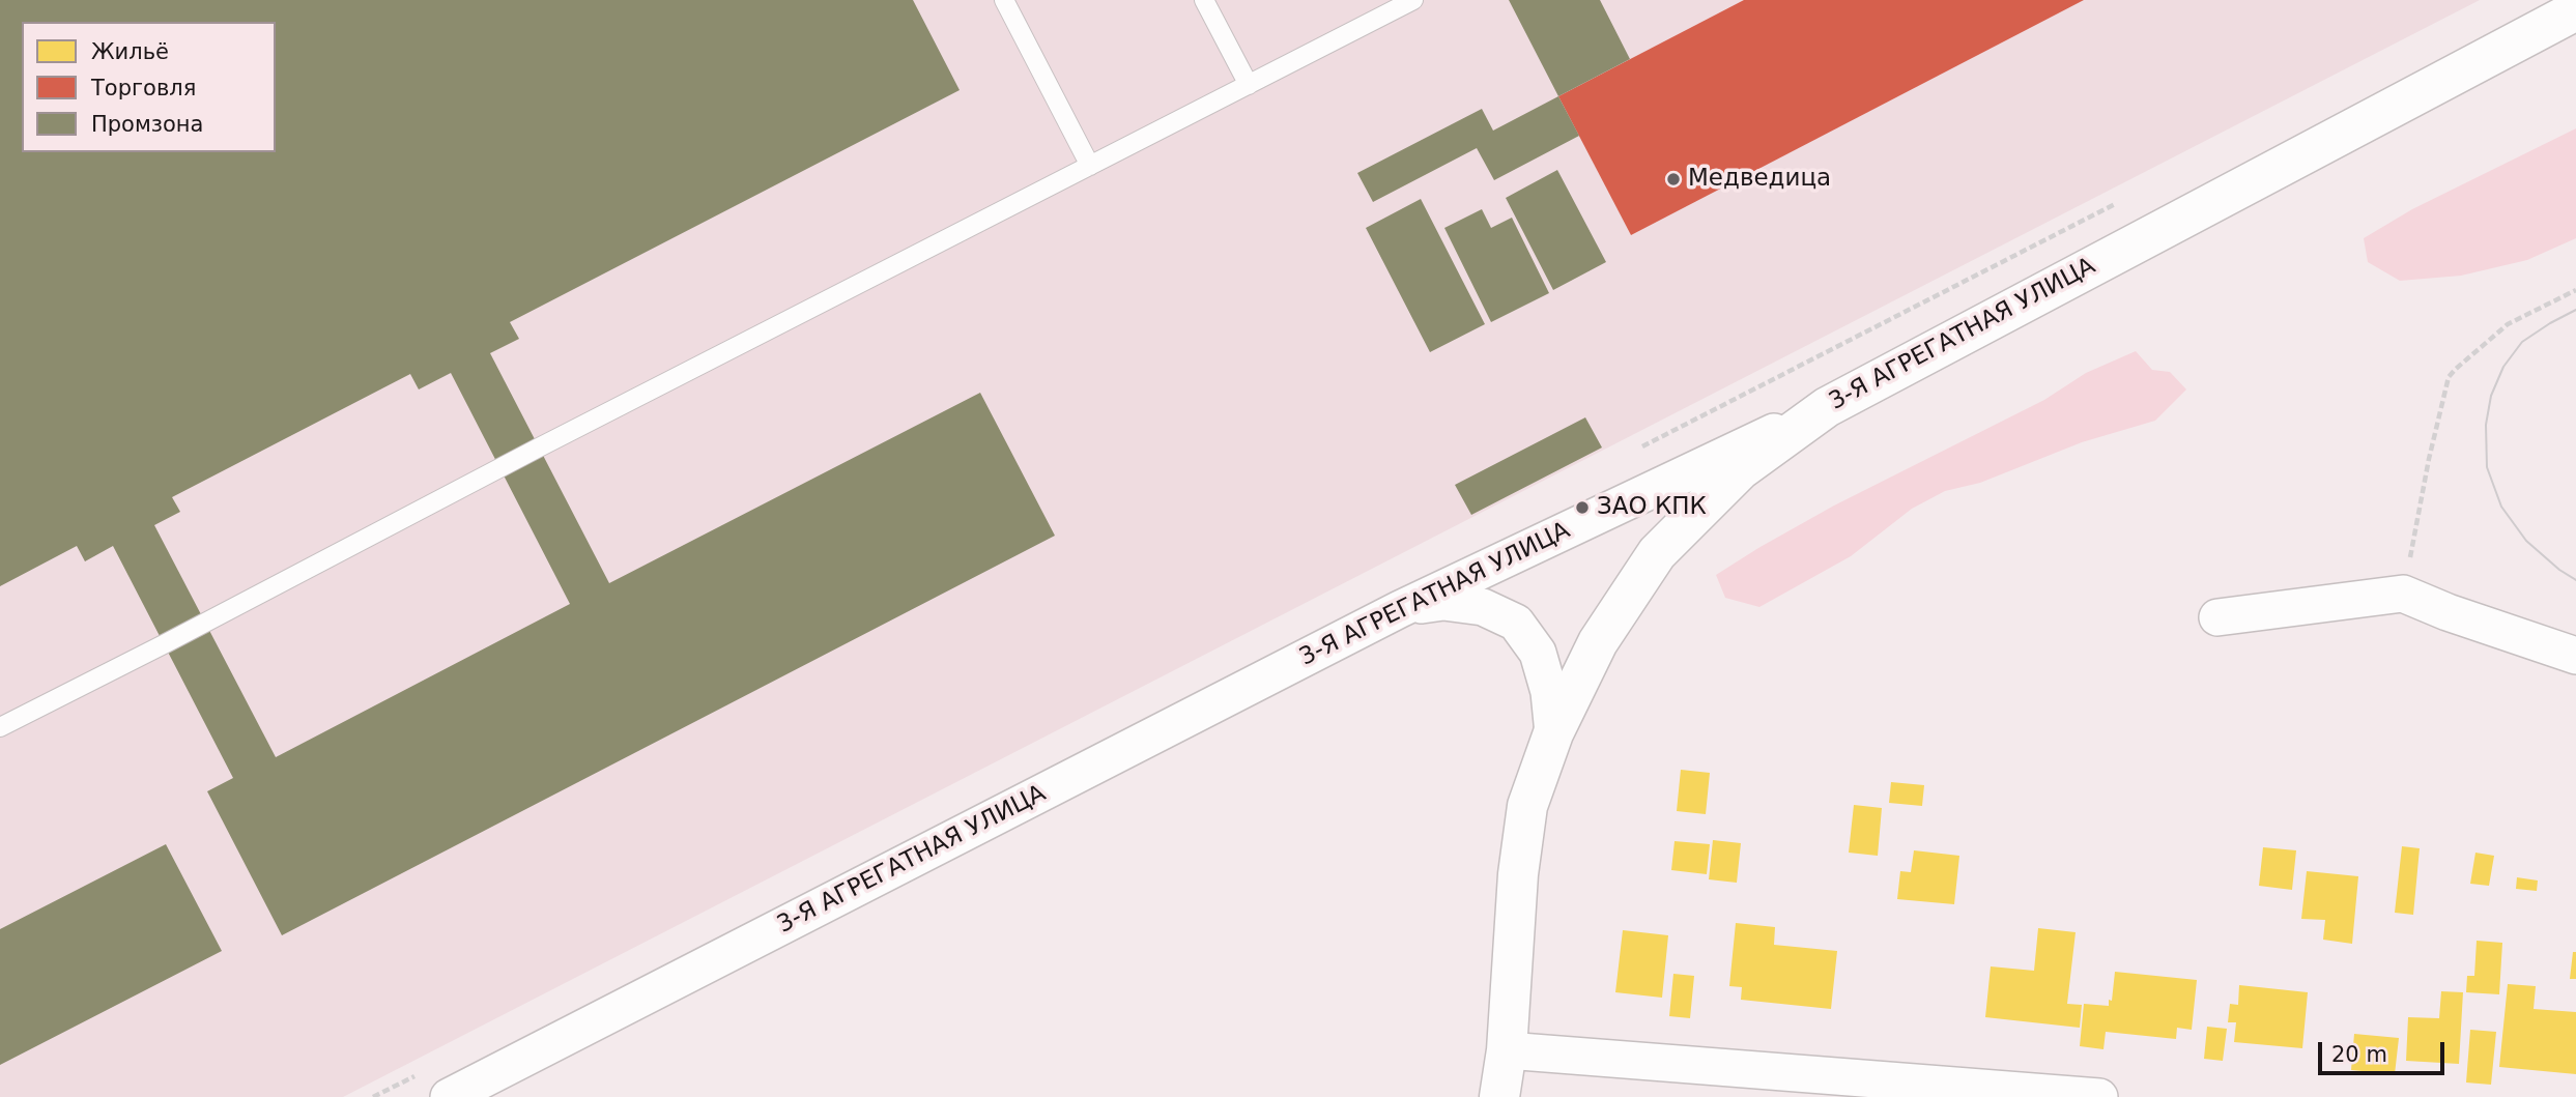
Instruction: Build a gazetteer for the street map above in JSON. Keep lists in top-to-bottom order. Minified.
{"streets":{"street":["3-Я АГРЕГАТНАЯ УЛИЦА"]},"places":["Медведица","ЗАО КПК"],"legend":["Жильё","Торговля","Промзона"],"scale_bar":"20 m"}
